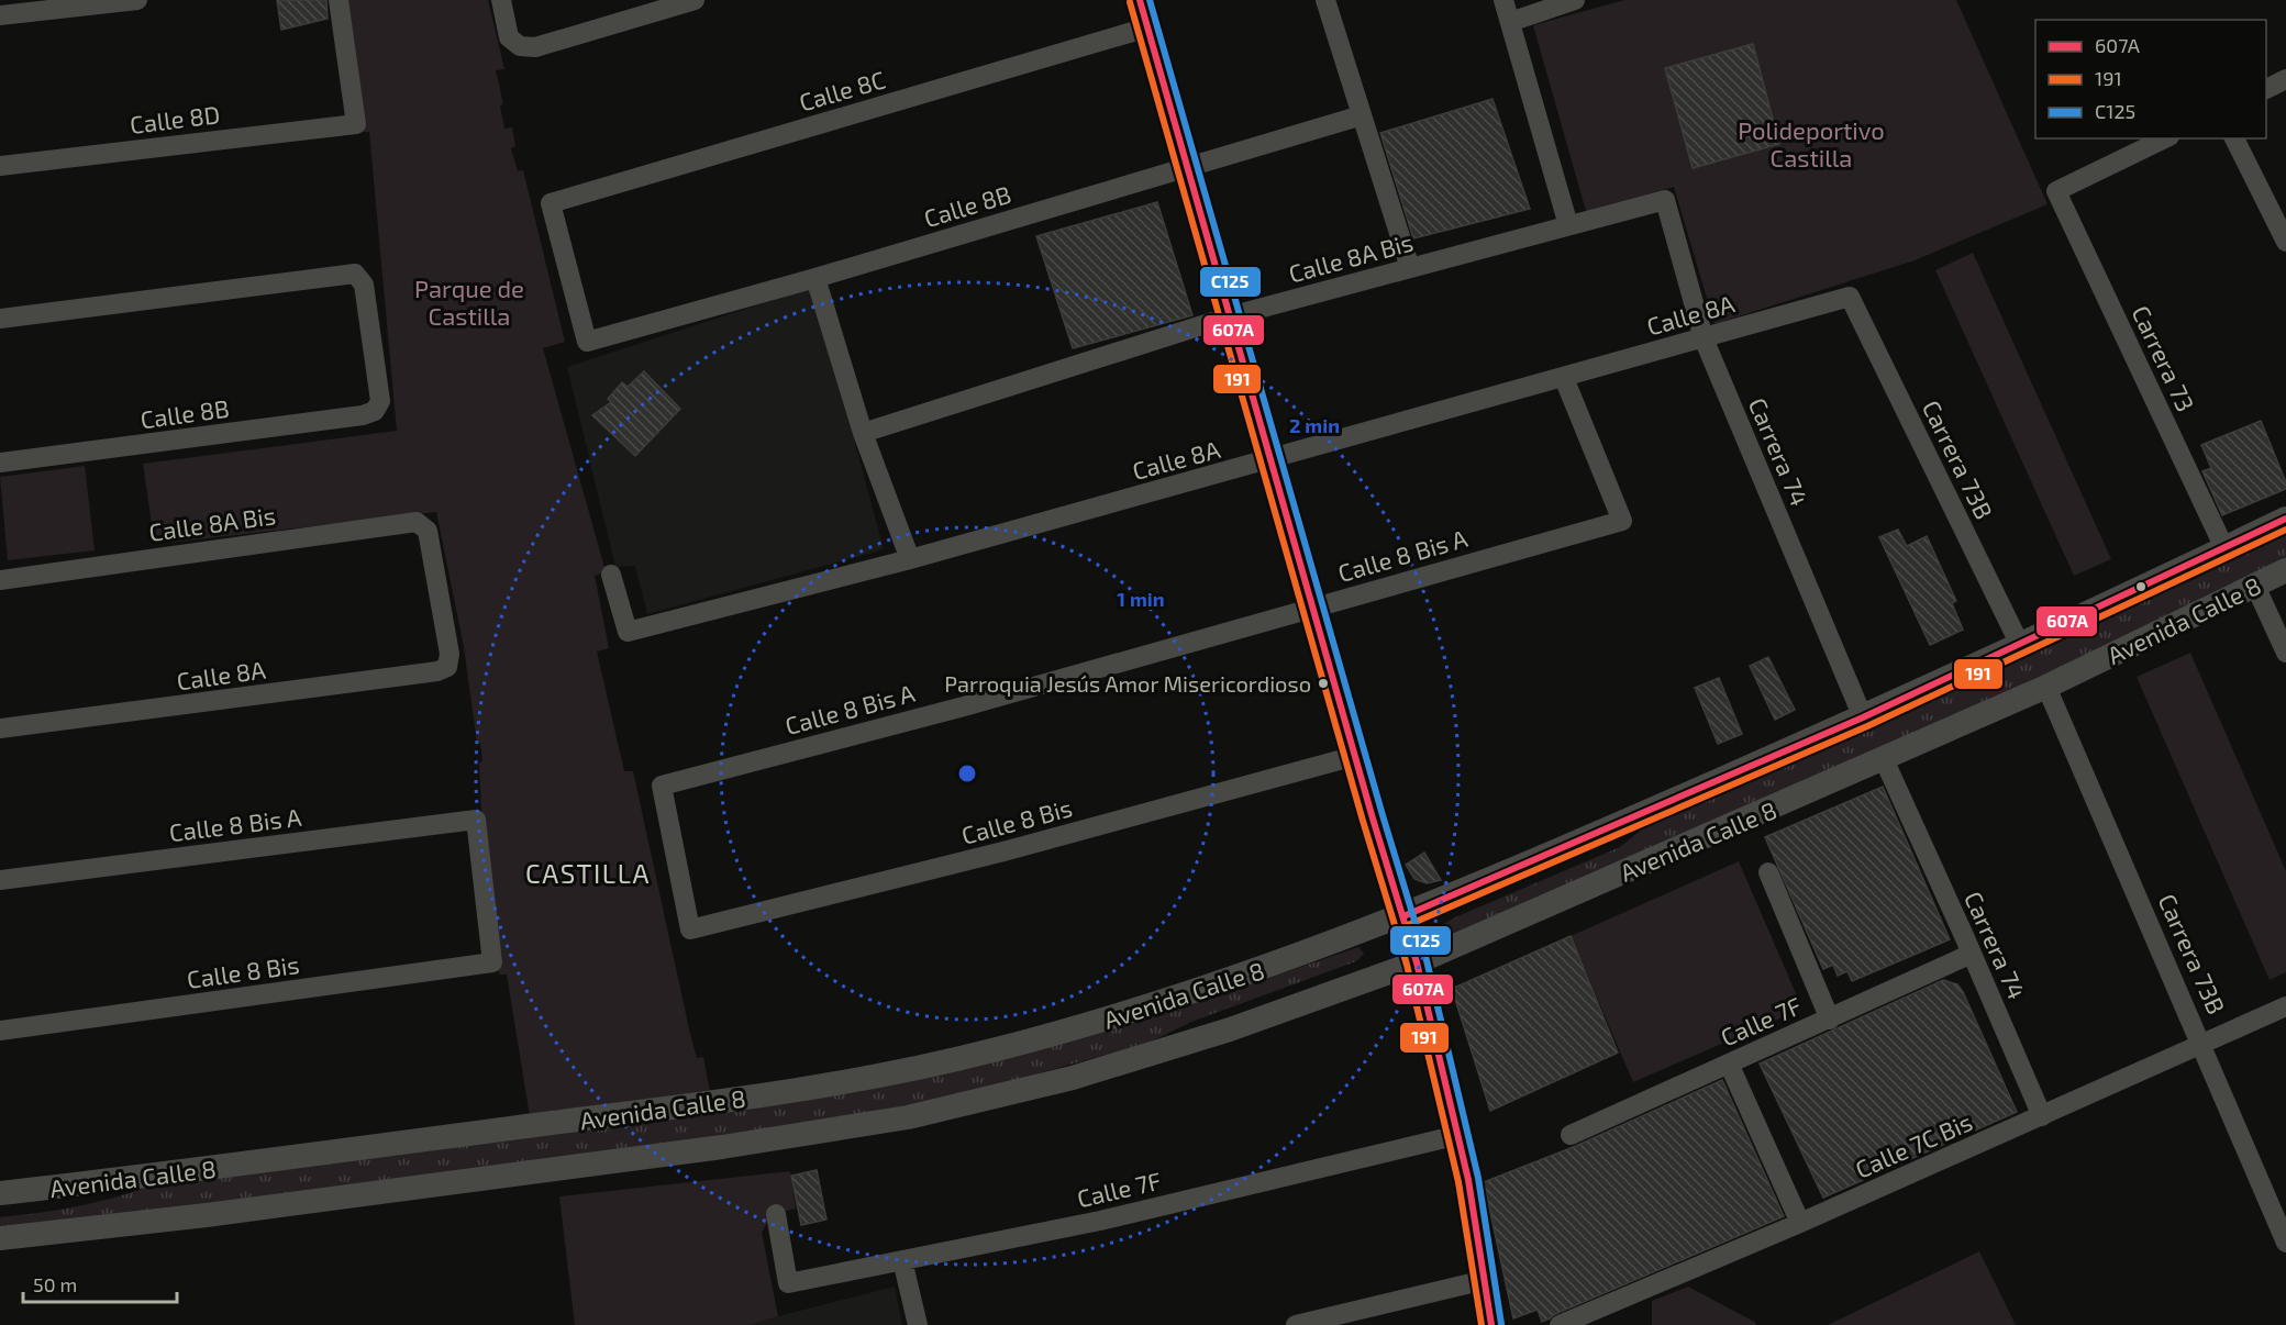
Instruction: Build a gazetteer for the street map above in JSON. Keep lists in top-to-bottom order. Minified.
{"streets":{"street":["Calle 8C","Calle 8D","Calle 8B","Calle 8A Bis","Calle 8A","Carrera 73","Carrera 74","Carrera 73B","Calle 8 Bis A","Avenida Calle 8","Calle 8 Bis","Calle 7F","Calle 7C Bis"]},"crossings":[["Calle 8C","Calle 8B"],["Calle 8A Bis","Calle 8A"],["Calle 8A Bis","Carrera 74"],["Calle 8A","Carrera 74"],["Calle 8A","Carrera 73B"],["Calle 8A","Calle 8 Bis A"],["Carrera 73","Avenida Calle 8"],["Carrera 74","Avenida Calle 8"],["Carrera 74","Calle 7F"],["Carrera 74","Calle 7C Bis"],["Carrera 73B","Avenida Calle 8"],["Carrera 73B","Calle 7C Bis"],["Calle 8 Bis A","Calle 8 Bis"]],"districts":["CASTILLA"],"parks":["Polideportivo Castilla","Parque de Castilla"],"places":["Parroquia Jesús Amor Misericordioso"],"lines":["transit line 607A","transit line C125","transit line 191"],"legend":["607A","191","C125"],"scale_bar":"50 m","rings":["2 min","1 min"]}
